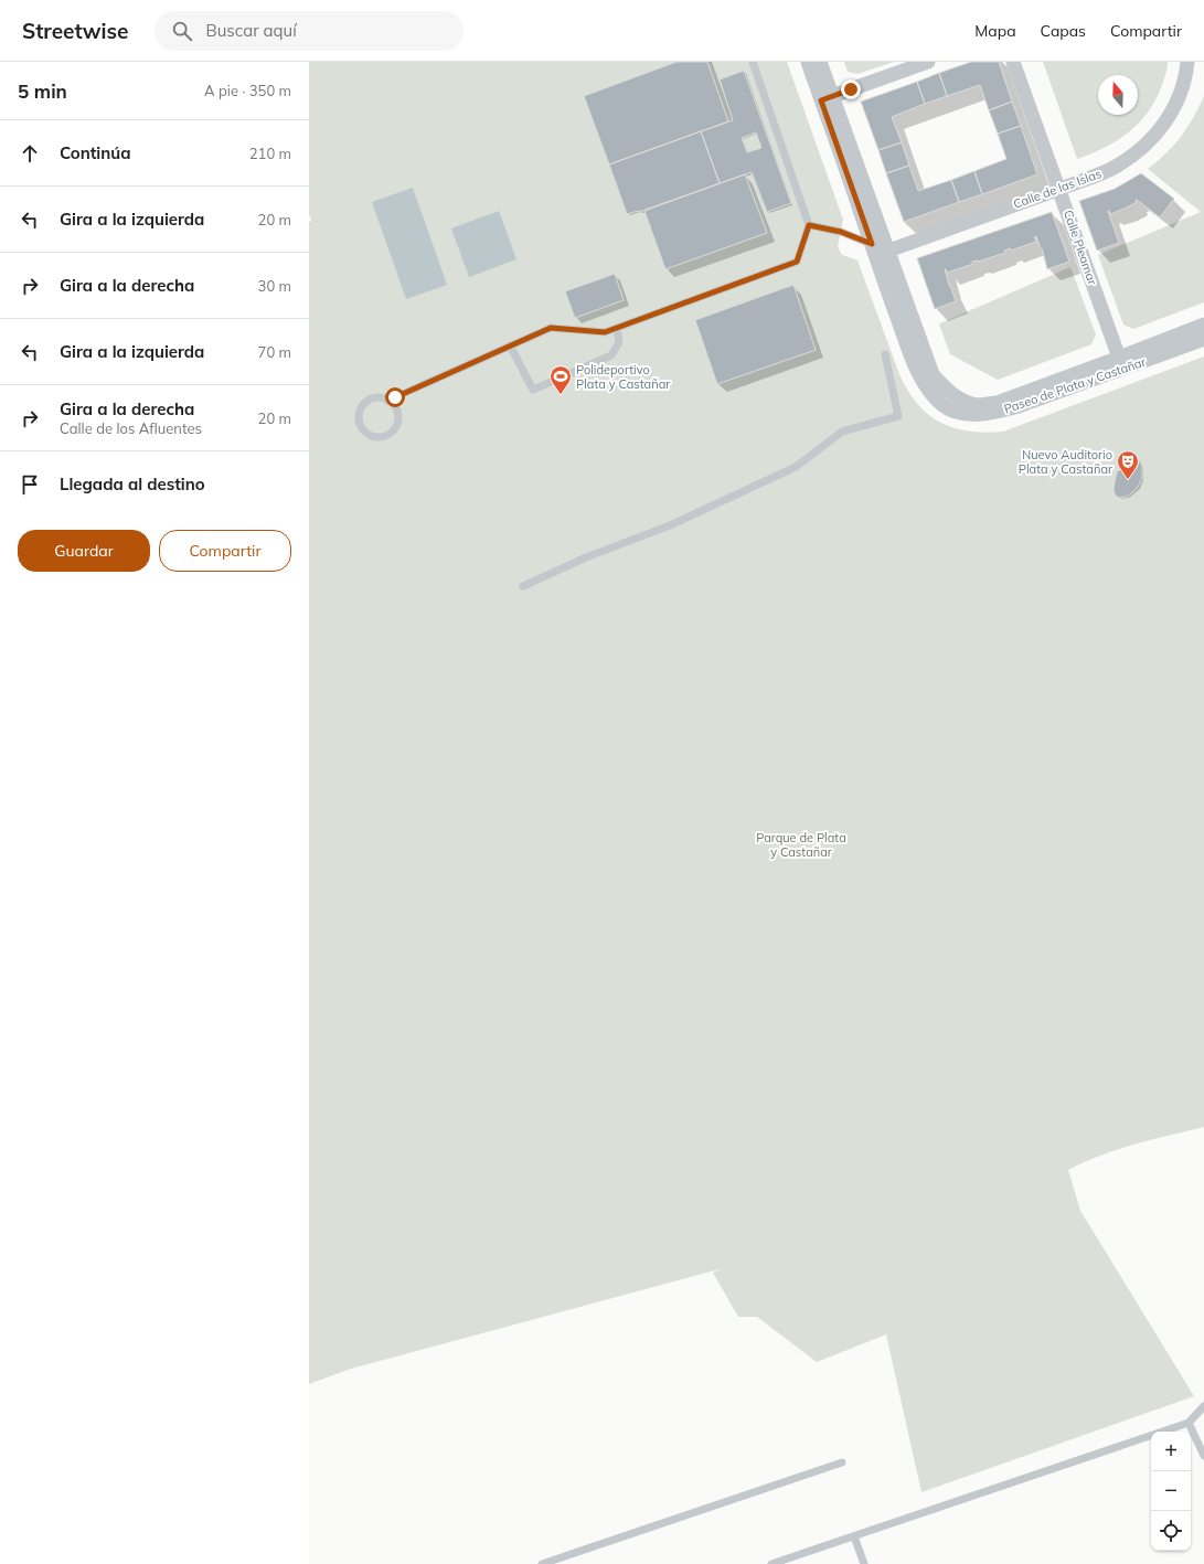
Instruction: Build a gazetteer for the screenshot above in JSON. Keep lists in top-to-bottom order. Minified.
{"streets":{"street":["Calle de las Islas","Calle Pleamar","Paseo de Plata y Castañar"]},"crossings":[["Calle de las Islas","Calle Pleamar"],["Calle de las Islas","Paseo de Plata y Castañar"],["Calle Pleamar","Paseo de Plata y Castañar"]],"parks":["Parque de Plata y Castañar"],"places":{"sports":["Polideportivo Plata y Castañar"],"theatre":["Nuevo Auditorio Plata y Castañar"]},"north":"top","page":{"header":"Streetwise","search":"Buscar aquí","nav":["Mapa","Capas","Compartir"],"heading":["5 min","A pie · 350 m"],"list":[["Continúa","210 m"],["Gira a la izquierda","20 m"],["Gira a la derecha","30 m"],["Gira a la izquierda","70 m"],["Gira a la derecha","Calle de los Afluentes","20 m"],"Llegada al destino"],"buttons":["Guardar","Compartir"],"map_buttons":["+","−"]}}
